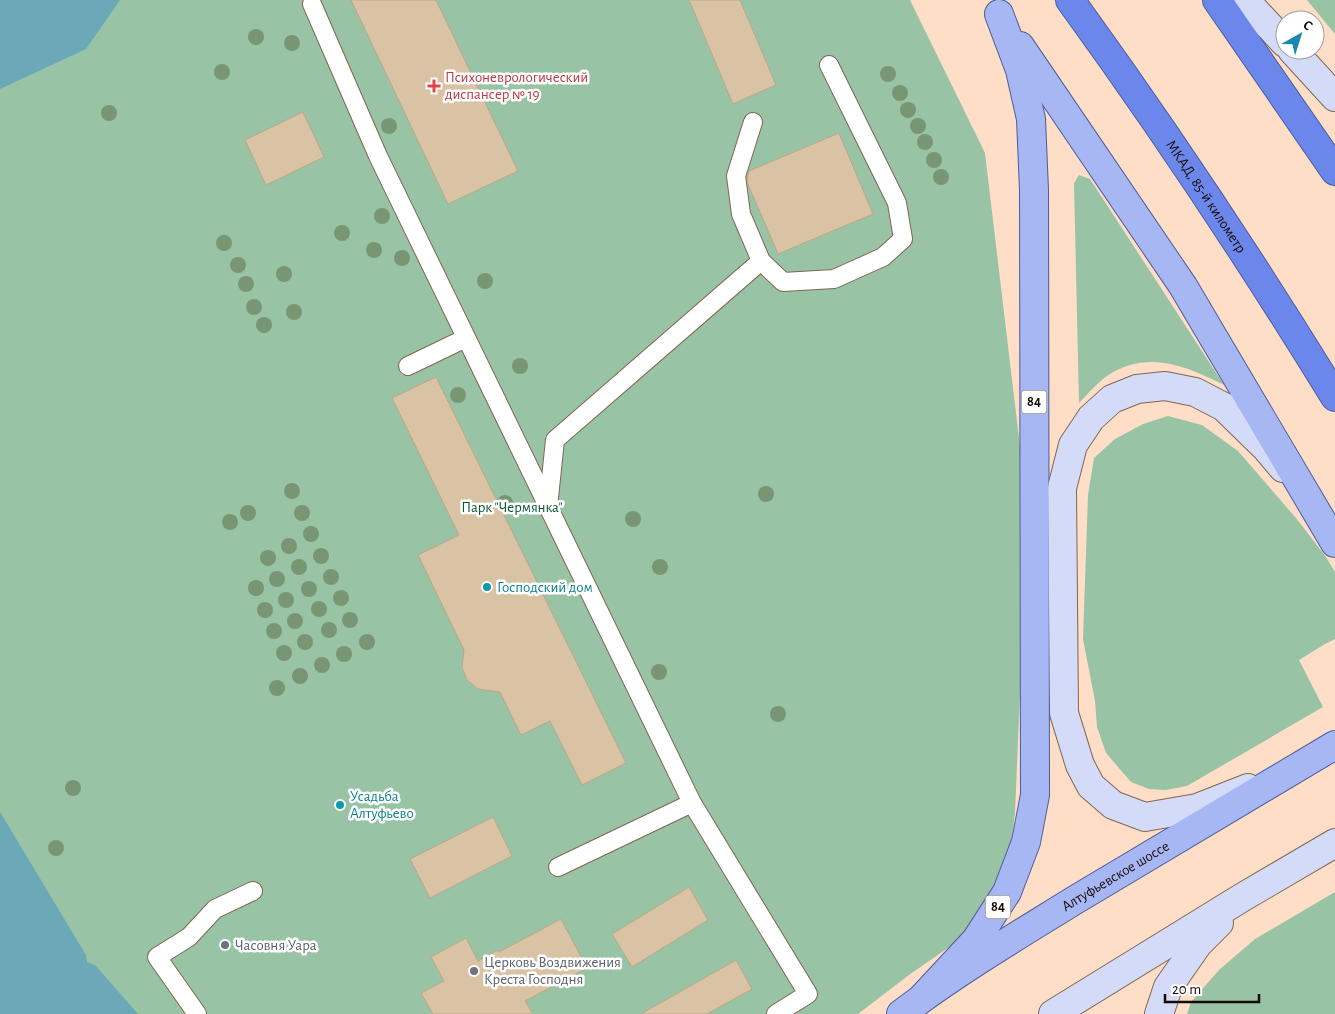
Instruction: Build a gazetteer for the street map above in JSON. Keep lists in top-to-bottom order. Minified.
{"streets":{"highway":["МКАД, 85-й километр"],"main road":["84","Алтуфьевское шоссе"]},"crossings":[["84","Алтуфьевское шоссе"]],"parks":["Парк \"Чермянка\""],"places":{"health":["Психоневрологический диспансер № 19"],"other":["Господский дом","Усадьба Алтуфьево","Часовня Уара","Церковь Воздвижения Креста Господня"]},"scale_bar":"20 m","north":"top right"}
